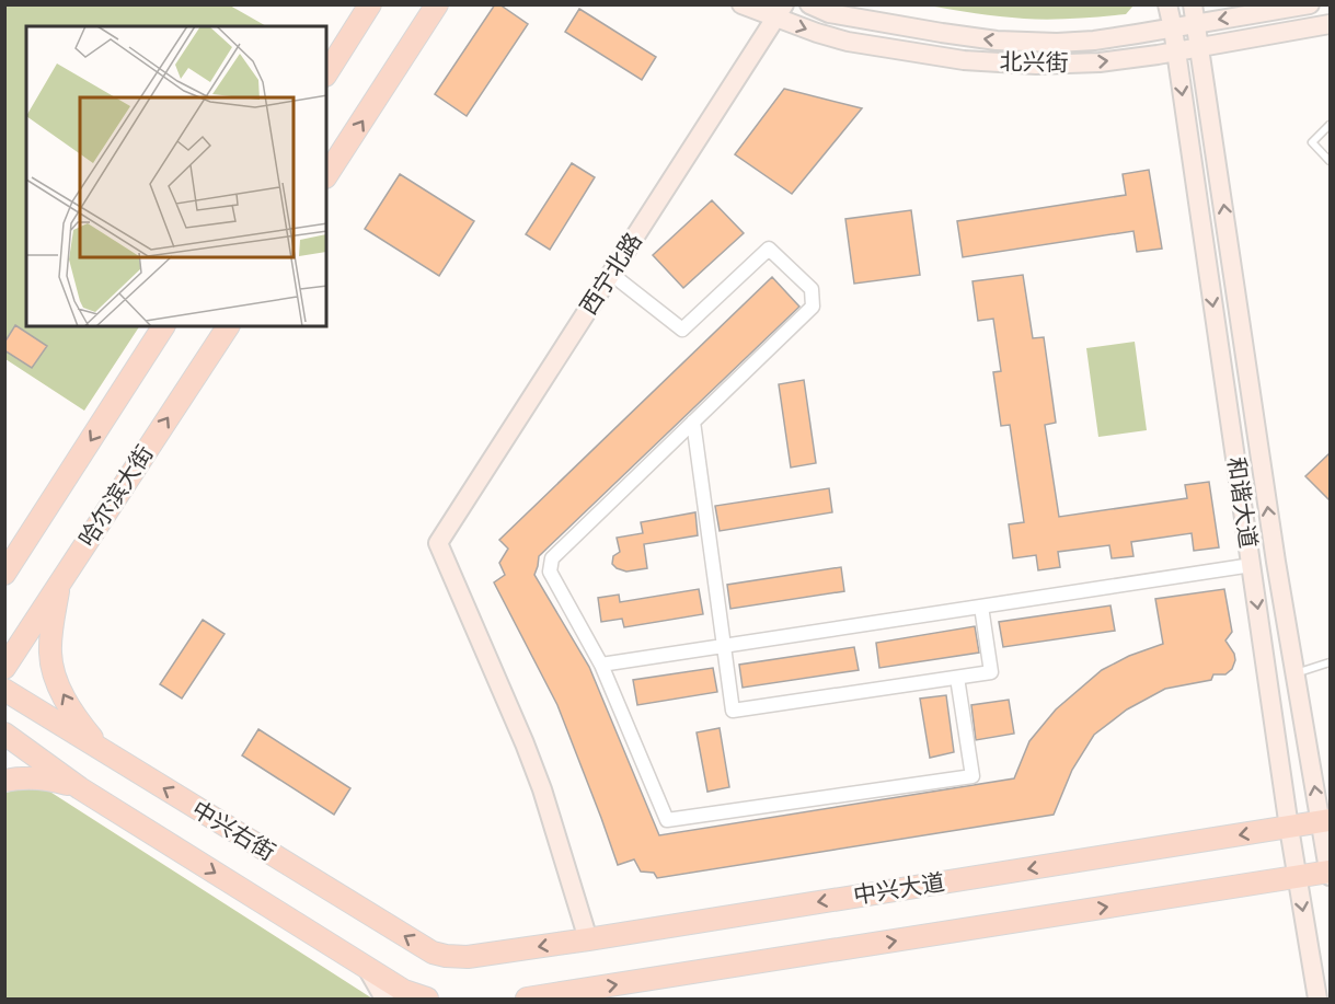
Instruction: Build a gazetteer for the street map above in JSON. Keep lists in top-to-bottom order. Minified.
{"streets":{"main road":["北兴街","西宁北路","哈尔滨大街","和谐大道","中兴右街","中兴大道"]},"crossings":[["北兴街","西宁北路"],["北兴街","和谐大道"],["西宁北路","中兴大道"],["和谐大道","中兴大道"],["中兴右街","中兴大道"]]}
